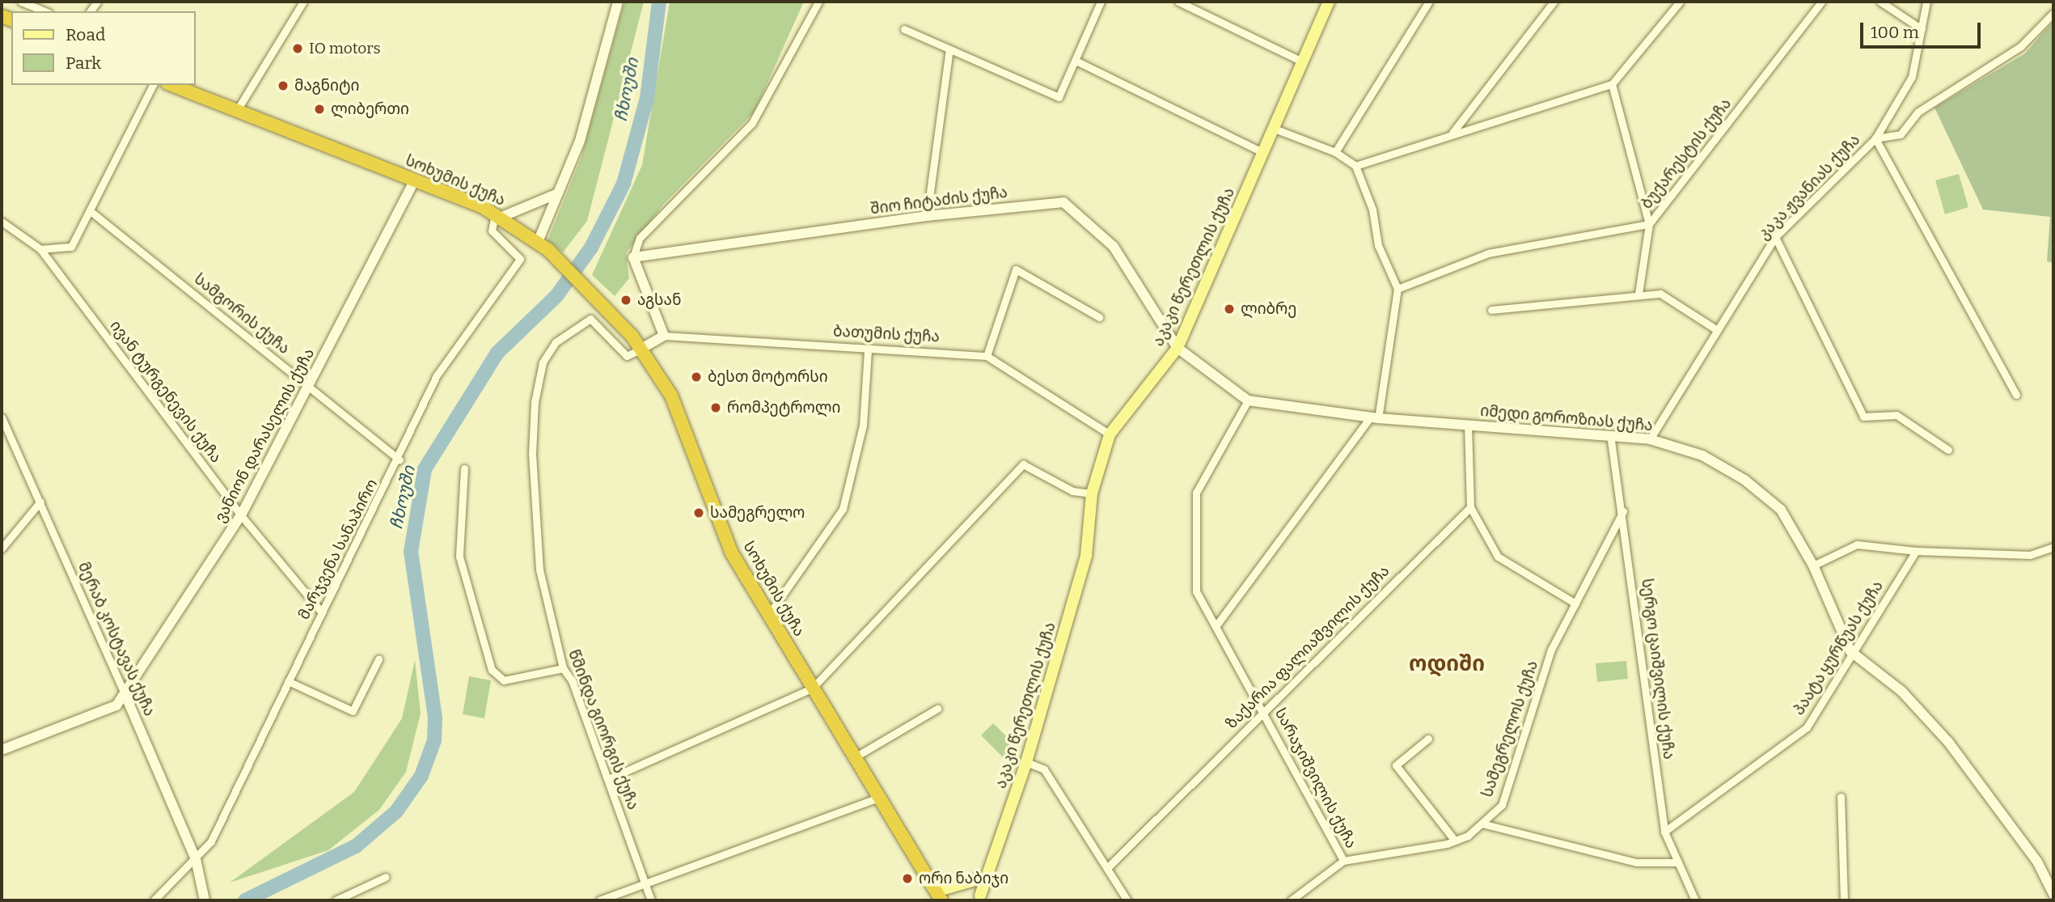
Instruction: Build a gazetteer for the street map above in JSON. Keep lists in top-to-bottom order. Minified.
{"streets":{"highway":["სოხუმის ქუჩა"],"main road":["აკაკი წერეთლის ქუჩა"],"street":["ბუქარესტის ქუჩა","კაკა ჟვანიას ქუჩა","შიო ჩიტაძის ქუჩა","სამგორის ქუჩა","ბათუმის ქუჩა","ივან ტურგენევის ქუჩა","იმედი გოროზიას ქუჩა","ვანიონ დარასელის ქუჩა","მარჯვენა სანაპირო","მერაბ კოსტავას ქუჩა","ზაქარია ფალიაშვილის ქუჩა","პაატა ყურწუას ქუჩა","სერგო ცაიშვილის ქუჩა","სამეგრელოს ქუჩა","წმინდა გიორგის ქუჩა","სარაჯიშვილის ქუჩა"]},"crossings":[["სოხუმის ქუჩა","ვანიონ დარასელის ქუჩა"],["სოხუმის ქუჩა","მარჯვენა სანაპირო"],["სოხუმის ქუჩა","წმინდა გიორგის ქუჩა"],["კაკა ჟვანიას ქუჩა","იმედი გოროზიას ქუჩა"],["შიო ჩიტაძის ქუჩა","აკაკი წერეთლის ქუჩა"],["შიო ჩიტაძის ქუჩა","იმედი გოროზიას ქუჩა"],["აკაკი წერეთლის ქუჩა","ბათუმის ქუჩა"],["აკაკი წერეთლის ქუჩა","იმედი გოროზიას ქუჩა"],["სამგორის ქუჩა","ვანიონ დარასელის ქუჩა"],["სამგორის ქუჩა","მარჯვენა სანაპირო"],["ივან ტურგენევის ქუჩა","ვანიონ დარასელის ქუჩა"],["ივან ტურგენევის ქუჩა","მარჯვენა სანაპირო"],["იმედი გოროზიას ქუჩა","პაატა ყურწუას ქუჩა"],["იმედი გოროზიას ქუჩა","სერგო ცაიშვილის ქუჩა"],["იმედი გოროზიას ქუჩა","სარაჯიშვილის ქუჩა"],["ვანიონ დარასელის ქუჩა","მერაბ კოსტავას ქუჩა"],["მარჯვენა სანაპირო","მერაბ კოსტავას ქუჩა"],["ზაქარია ფალიაშვილის ქუჩა","სარაჯიშვილის ქუჩა"],["პაატა ყურწუას ქუჩა","სერგო ცაიშვილის ქუჩა"],["სერგო ცაიშვილის ქუჩა","სამეგრელოს ქუჩა"],["სამეგრელოს ქუჩა","სარაჯიშვილის ქუჩა"]],"districts":["ოდიში"],"water":["ჩხოუში"],"places":["IO motors","მაგნიტი","ლიბერთი","აგსან","ლიბრე","ბესთ მოტორსი","რომპეტროლი","სამეგრელო","ორი ნაბიჯი"],"legend":["Road","Park"],"scale_bar":"100 m"}
